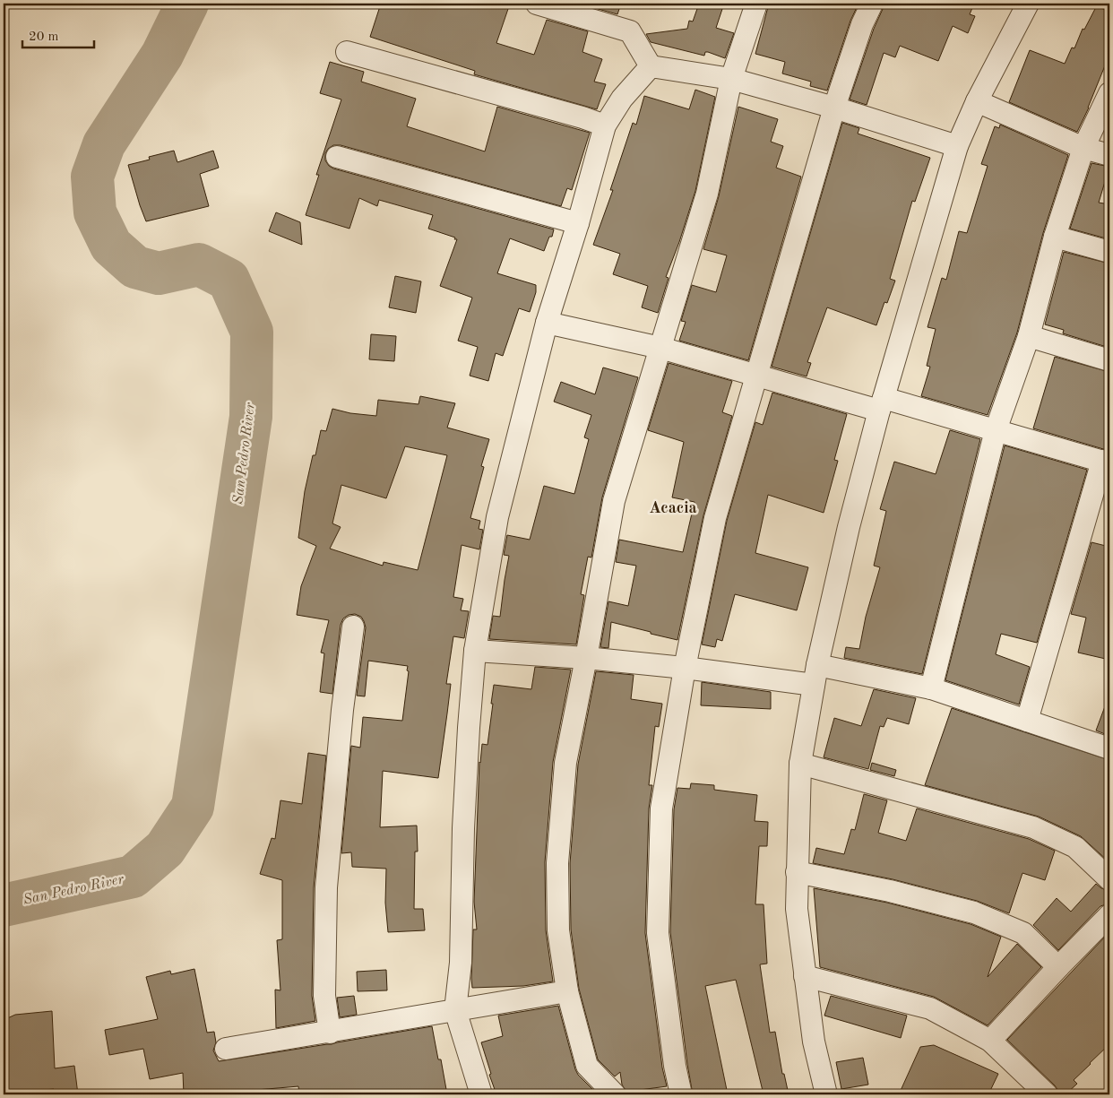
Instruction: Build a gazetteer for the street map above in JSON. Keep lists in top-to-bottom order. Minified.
{"districts":["Acacia"],"water":["San Pedro River"],"scale_bar":"20 m"}
